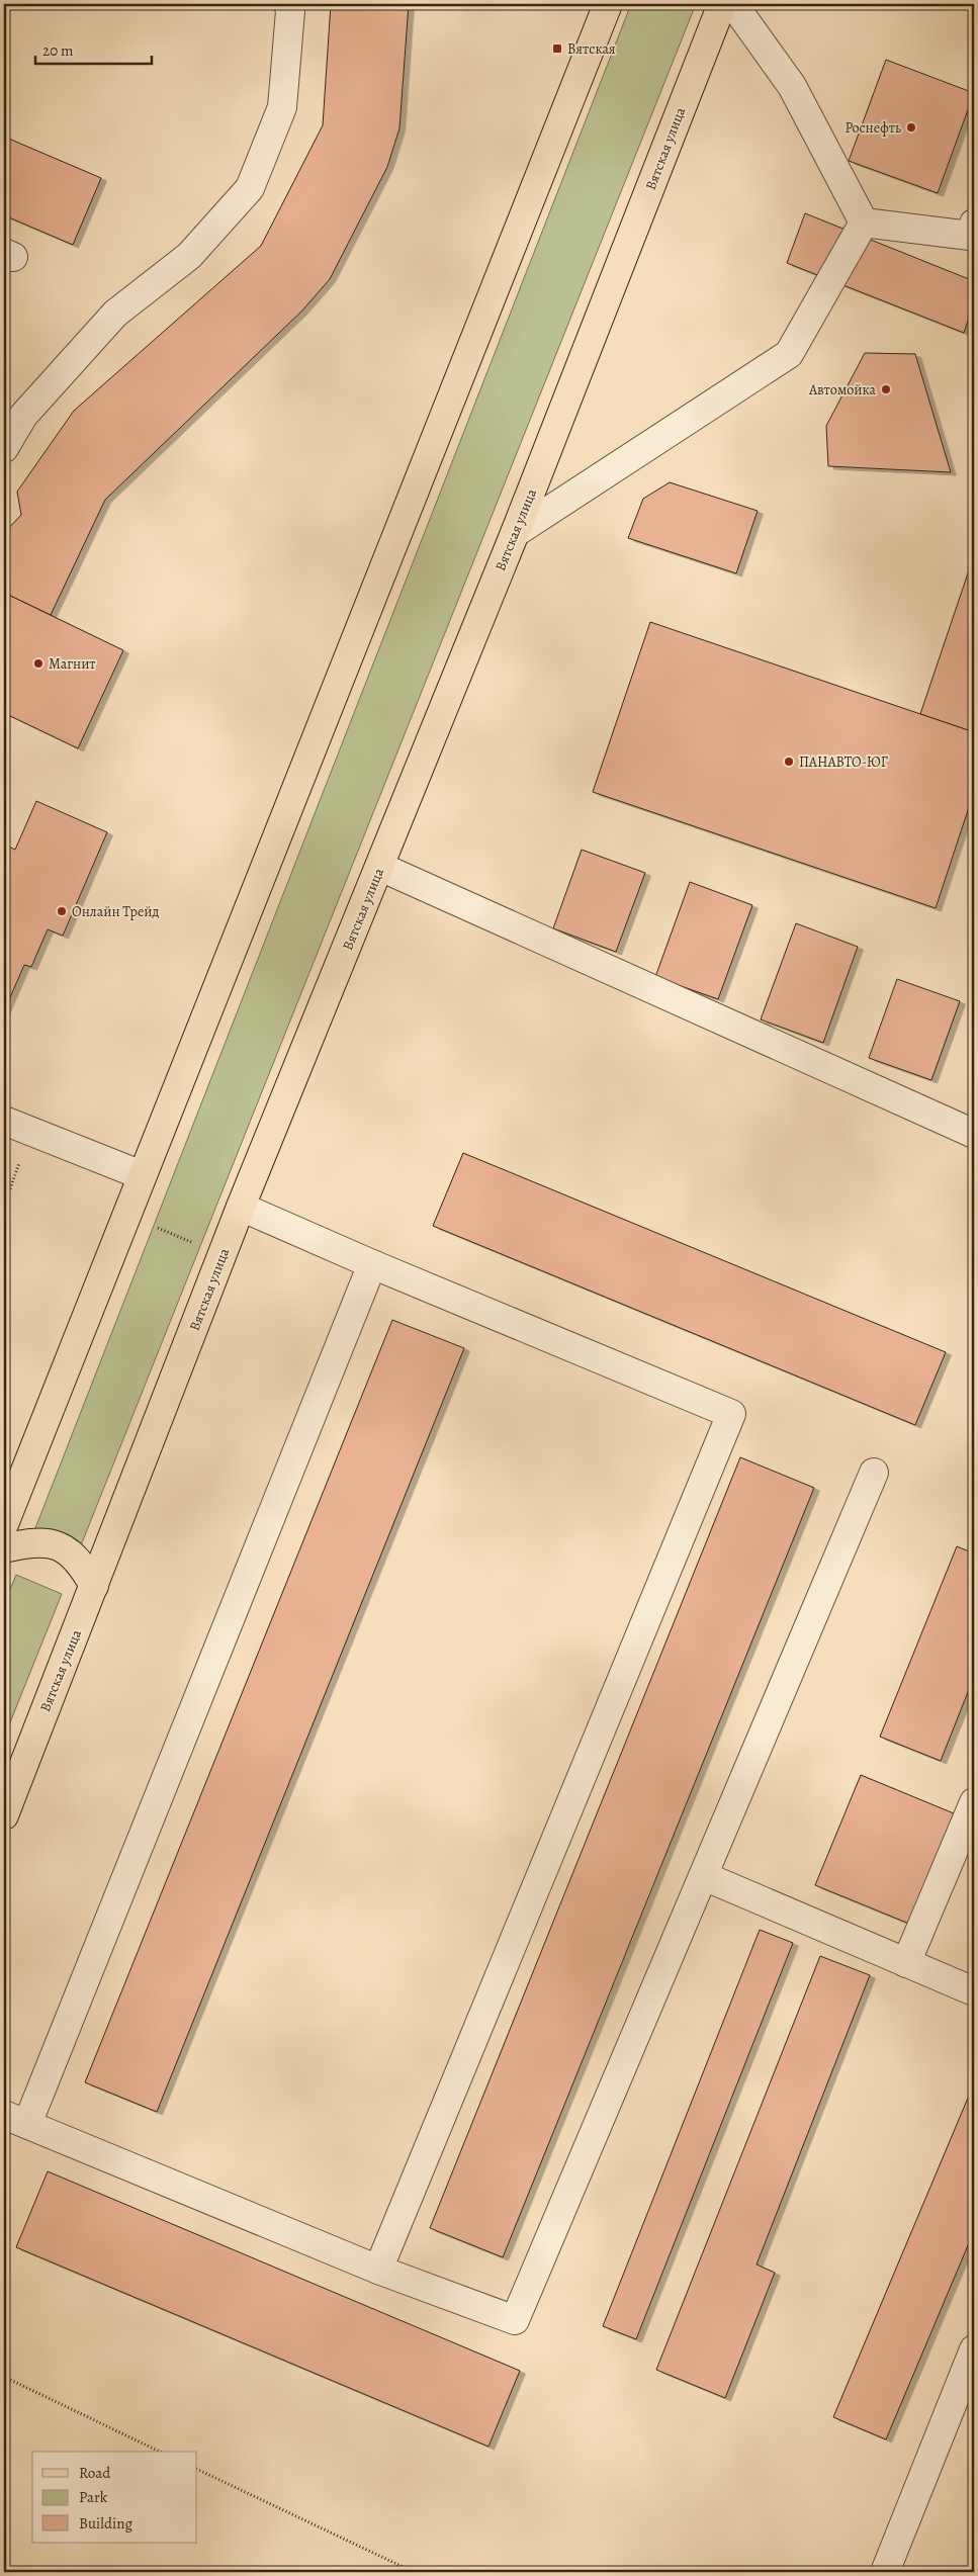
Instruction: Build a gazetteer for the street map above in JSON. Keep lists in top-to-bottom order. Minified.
{"streets":{"main road":["Вятская улица"]},"places":{"transit":["Вятская"],"other":["Роснефть","Автомойка","Магнит","ПАНАВТО-ЮГ","Онлайн Трейд"]},"legend":["Road","Park","Building"],"scale_bar":"20 m"}
